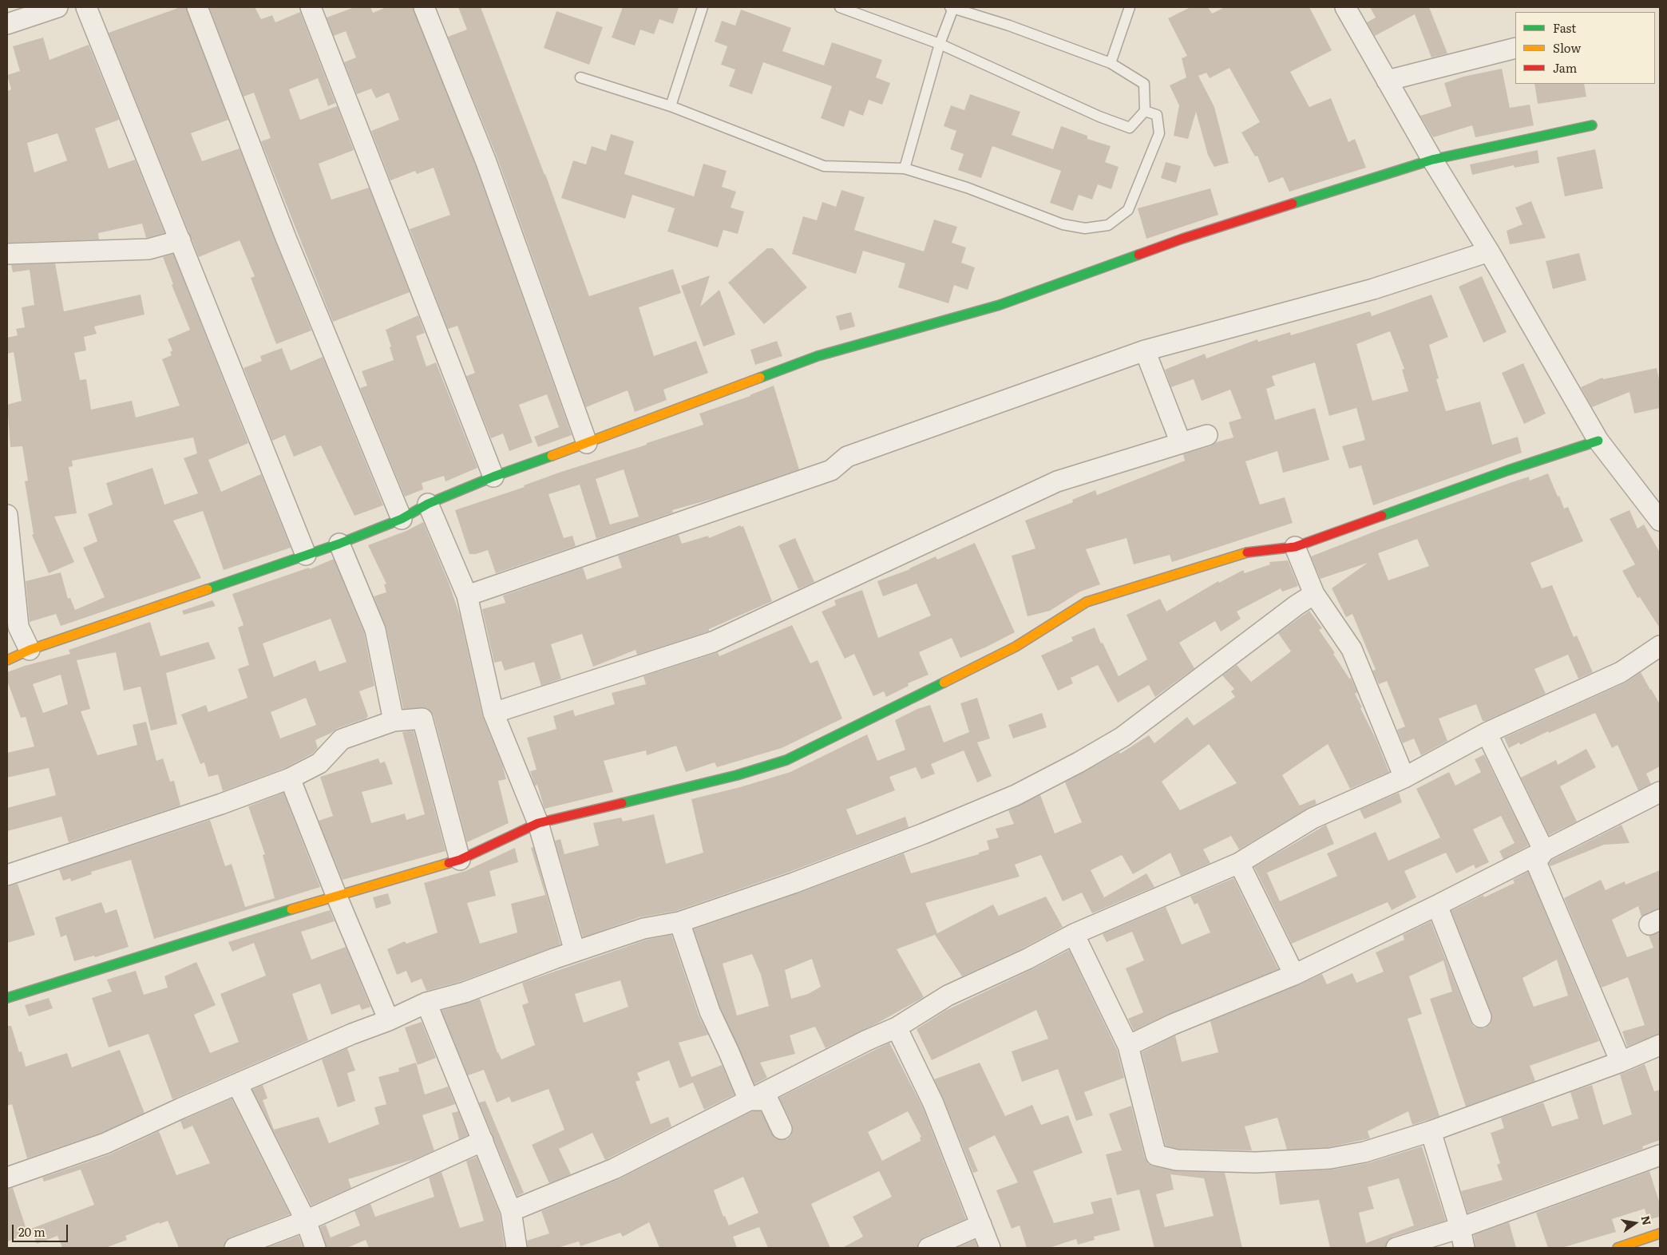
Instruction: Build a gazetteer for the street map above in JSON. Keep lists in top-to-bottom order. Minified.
{"legend":["Fast","Slow","Jam"],"scale_bar":"20 m","north":"right"}
